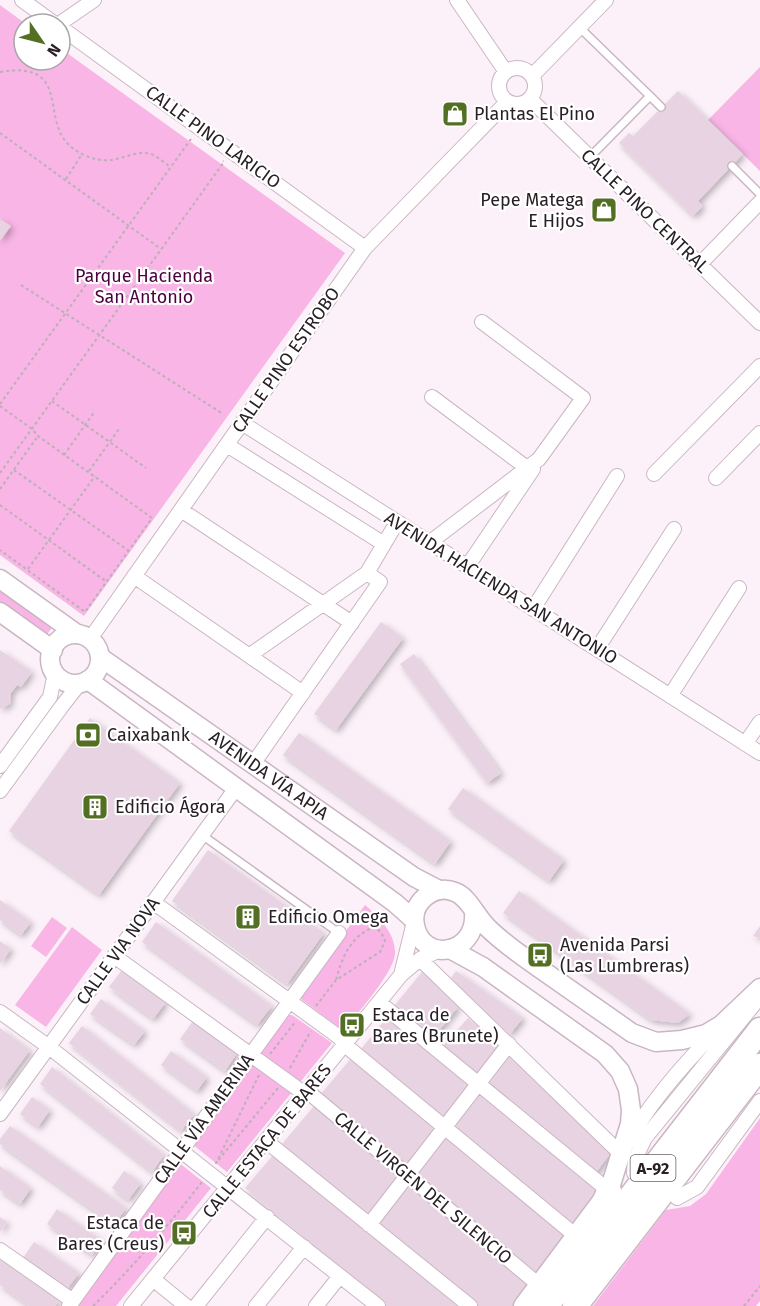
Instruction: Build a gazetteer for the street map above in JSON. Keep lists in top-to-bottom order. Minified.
{"streets":{"highway":["A-92"],"street":["CALLE PINO LARICIO","CALLE PINO CENTRAL","CALLE PINO ESTROBO","AVENIDA HACIENDA SAN ANTONIO","AVENIDA VÍA APIA","CALLE VIA NOVA","CALLE VÍA AMERINA","CALLE ESTACA DE BARES","CALLE VIRGEN DEL SILENCIO"]},"crossings":[["CALLE PINO LARICIO","CALLE PINO ESTROBO"],["CALLE PINO CENTRAL","CALLE PINO ESTROBO"],["CALLE PINO ESTROBO","AVENIDA HACIENDA SAN ANTONIO"],["CALLE PINO ESTROBO","AVENIDA VÍA APIA"],["AVENIDA VÍA APIA","CALLE VIA NOVA"],["AVENIDA VÍA APIA","CALLE ESTACA DE BARES"],["CALLE VIA NOVA","CALLE VIRGEN DEL SILENCIO"],["CALLE VÍA AMERINA","CALLE VIRGEN DEL SILENCIO"],["CALLE ESTACA DE BARES","CALLE VIRGEN DEL SILENCIO"],["A-92","CALLE VIRGEN DEL SILENCIO"]],"parks":["Parque Hacienda San Antonio"],"places":{"shop":["Plantas El Pino","Pepe Matega E Hijos"],"bank":["Caixabank"],"building":["Edificio Ágora","Edificio Omega"],"bus stop":["Avenida Parsi (Las Lumbreras)","Estaca de Bares (Brunete)","Estaca de Bares (Creus)"]},"north":"bottom right"}
